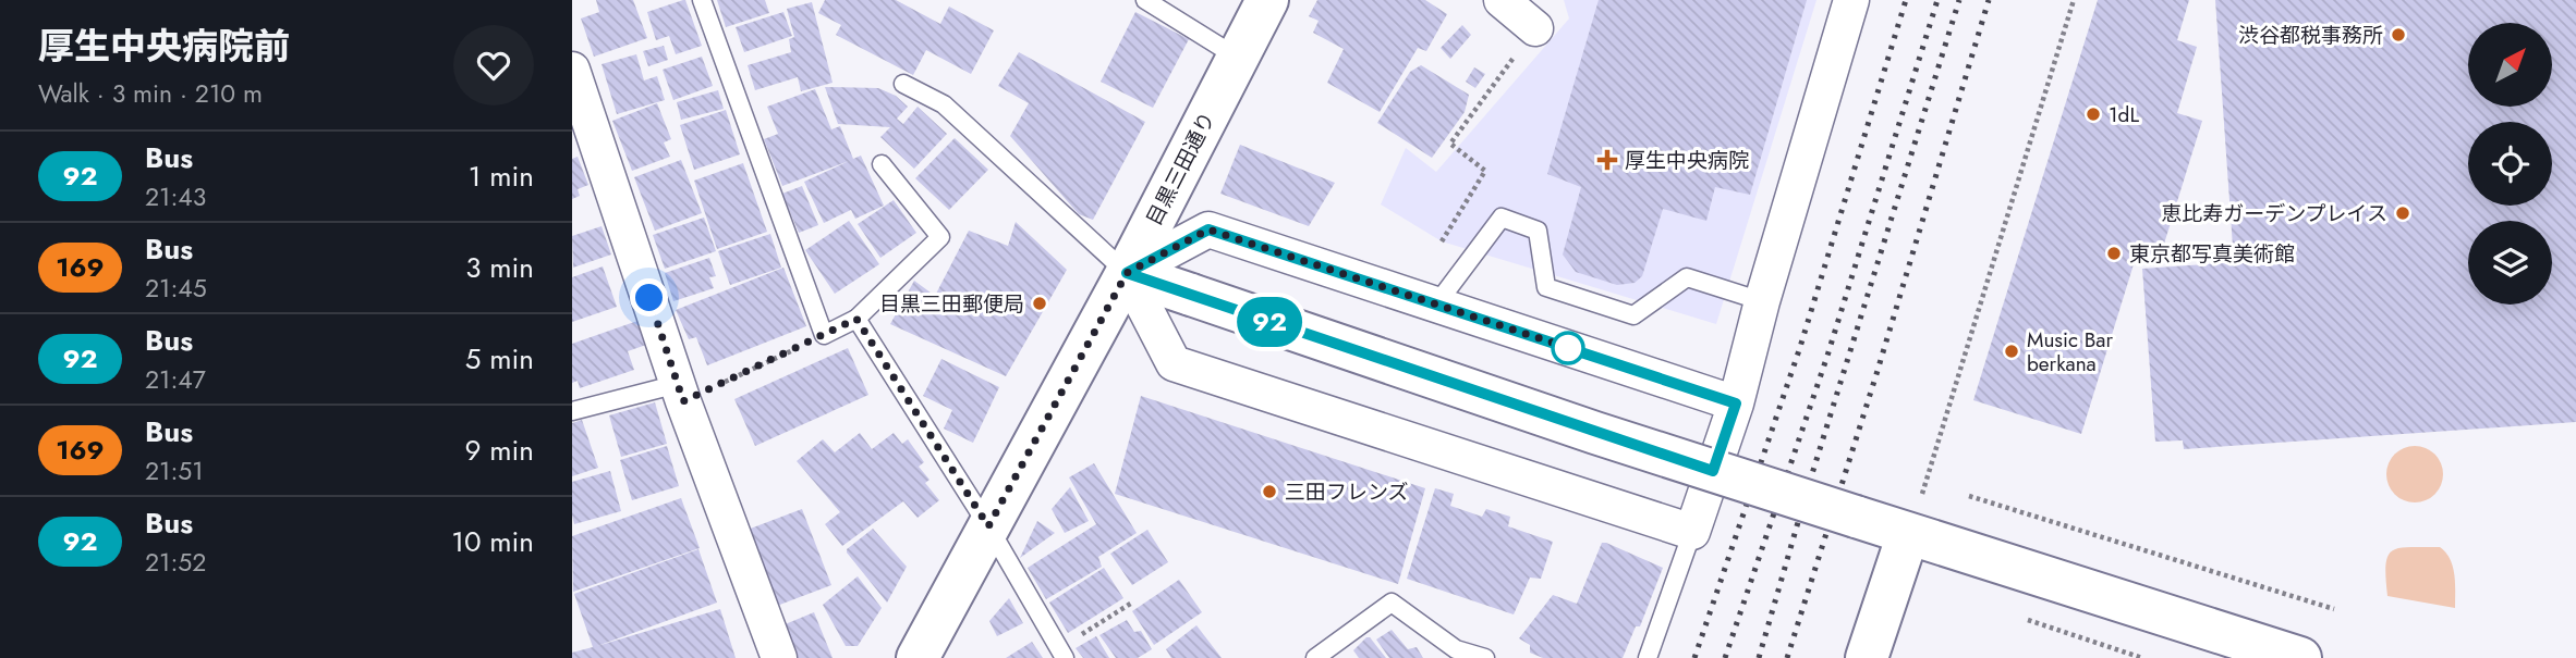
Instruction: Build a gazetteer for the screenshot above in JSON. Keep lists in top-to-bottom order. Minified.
{"streets":{"street":["目黒三田通り"]},"places":{"other":["渋谷都税事務所","1dL","恵比寿ガーデンプレイス","東京都写真美術館","目黒三田郵便局","Music Bar berkana","三田フレンズ"],"health":["厚生中央病院"]},"lines":["bus line 92"],"north":"top right","page":{"heading":["厚生中央病院前","Walk · 3 min · 210 m"],"on_map":"92","list":[{"mark":"92","name":"Bus","note":"21:43","value":"1 min"},{"mark":"169","name":"Bus","note":"21:45","value":"3 min"},{"mark":"92","name":"Bus","note":"21:47","value":"5 min"},{"mark":"169","name":"Bus","note":"21:51","value":"9 min"},{"mark":"92","name":"Bus","note":"21:52","value":"10 min"}]}}
